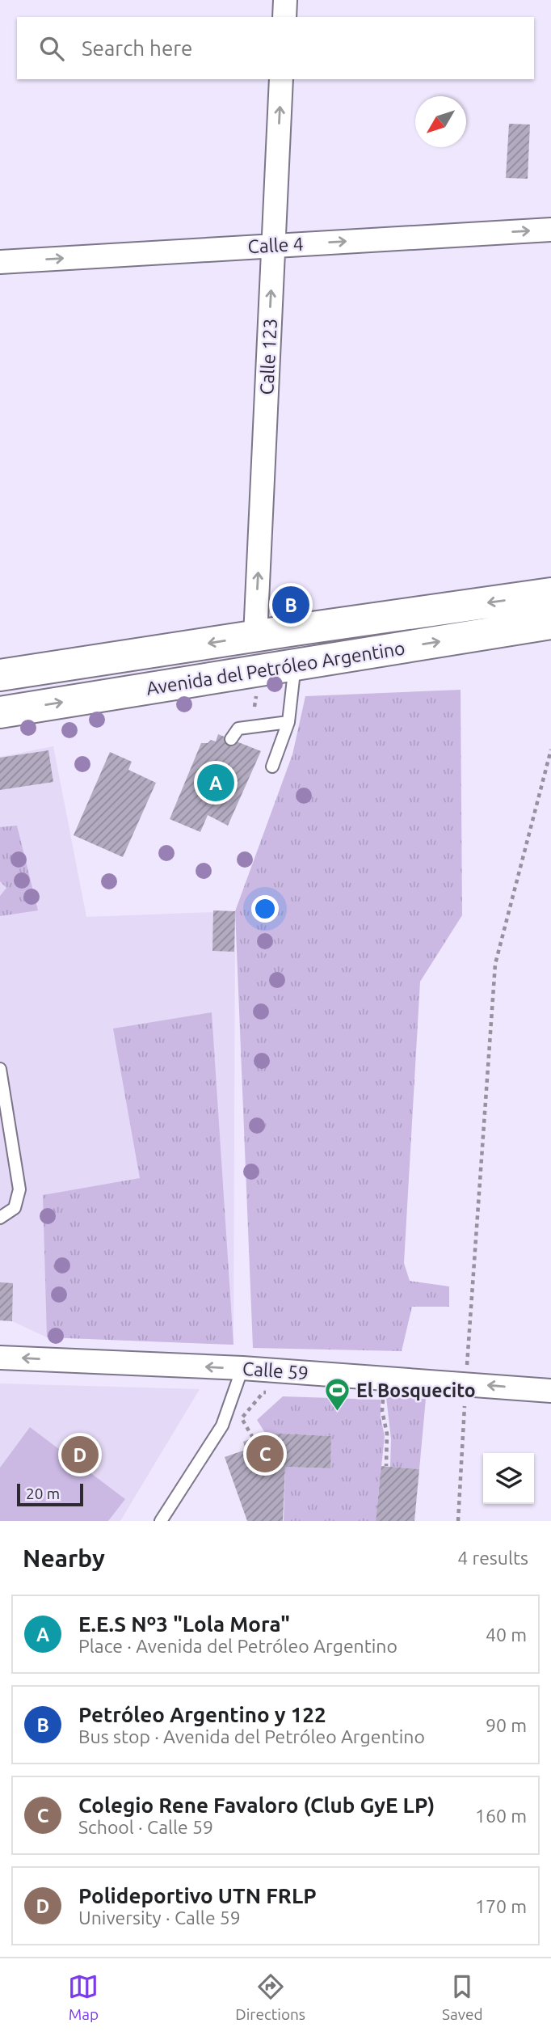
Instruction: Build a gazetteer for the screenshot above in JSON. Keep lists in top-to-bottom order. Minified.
{"streets":{"main road":["Avenida del Petróleo Argentino"],"street":["Calle 4","Calle 123","Calle 59"]},"crossings":[["Calle 4","Calle 123"],["Calle 123","Avenida del Petróleo Argentino"]],"one_way":["Calle 4","Calle 123","Calle 59"],"places":{"sports":["El Bosquecito"]},"scale_bar":"20 m","north":"bottom left","page":{"search":"Search here","pins":["B","A","C","D"],"scale":"20 m","heading":["Nearby","4 results"],"list":[{"mark":"A","name":"E.E.S Nº3 \"Lola Mora\"","note":"Place · Avenida del Petróleo Argentino","value":"40 m"},{"mark":"B","name":"Petróleo Argentino y 122","note":"Bus stop · Avenida del Petróleo Argentino","value":"90 m"},{"mark":"C","name":"Colegio Rene Favaloro (Club GyE LP)","note":"School · Calle 59","value":"160 m"},{"mark":"D","name":"Polideportivo UTN FRLP","note":"University · Calle 59","value":"170 m"}],"nav":["Map","Directions","Saved"]}}
